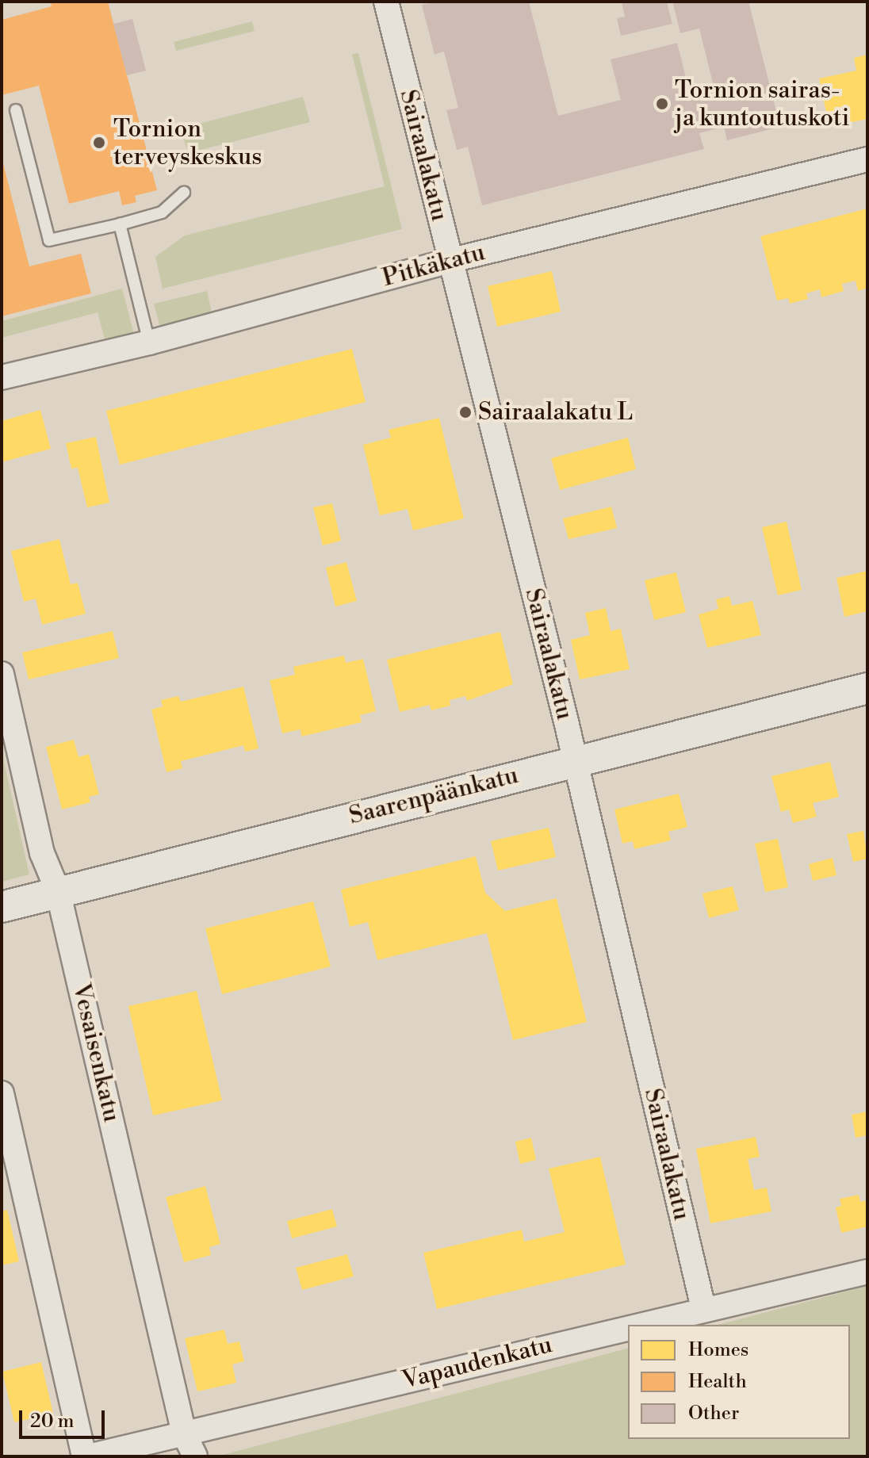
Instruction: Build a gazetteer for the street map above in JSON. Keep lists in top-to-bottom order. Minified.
{"streets":{"street":["Sairaalakatu","Pitkäkatu","Saarenpäänkatu","Vesaisenkatu","Vapaudenkatu"]},"crossings":[["Sairaalakatu","Pitkäkatu"],["Sairaalakatu","Saarenpäänkatu"],["Sairaalakatu","Vapaudenkatu"],["Saarenpäänkatu","Vesaisenkatu"],["Vesaisenkatu","Vapaudenkatu"]],"places":["Tornion sairas- ja kuntoutuskoti","Tornion terveyskeskus","Sairaalakatu L"],"legend":["Homes","Health","Other"],"scale_bar":"20 m"}
